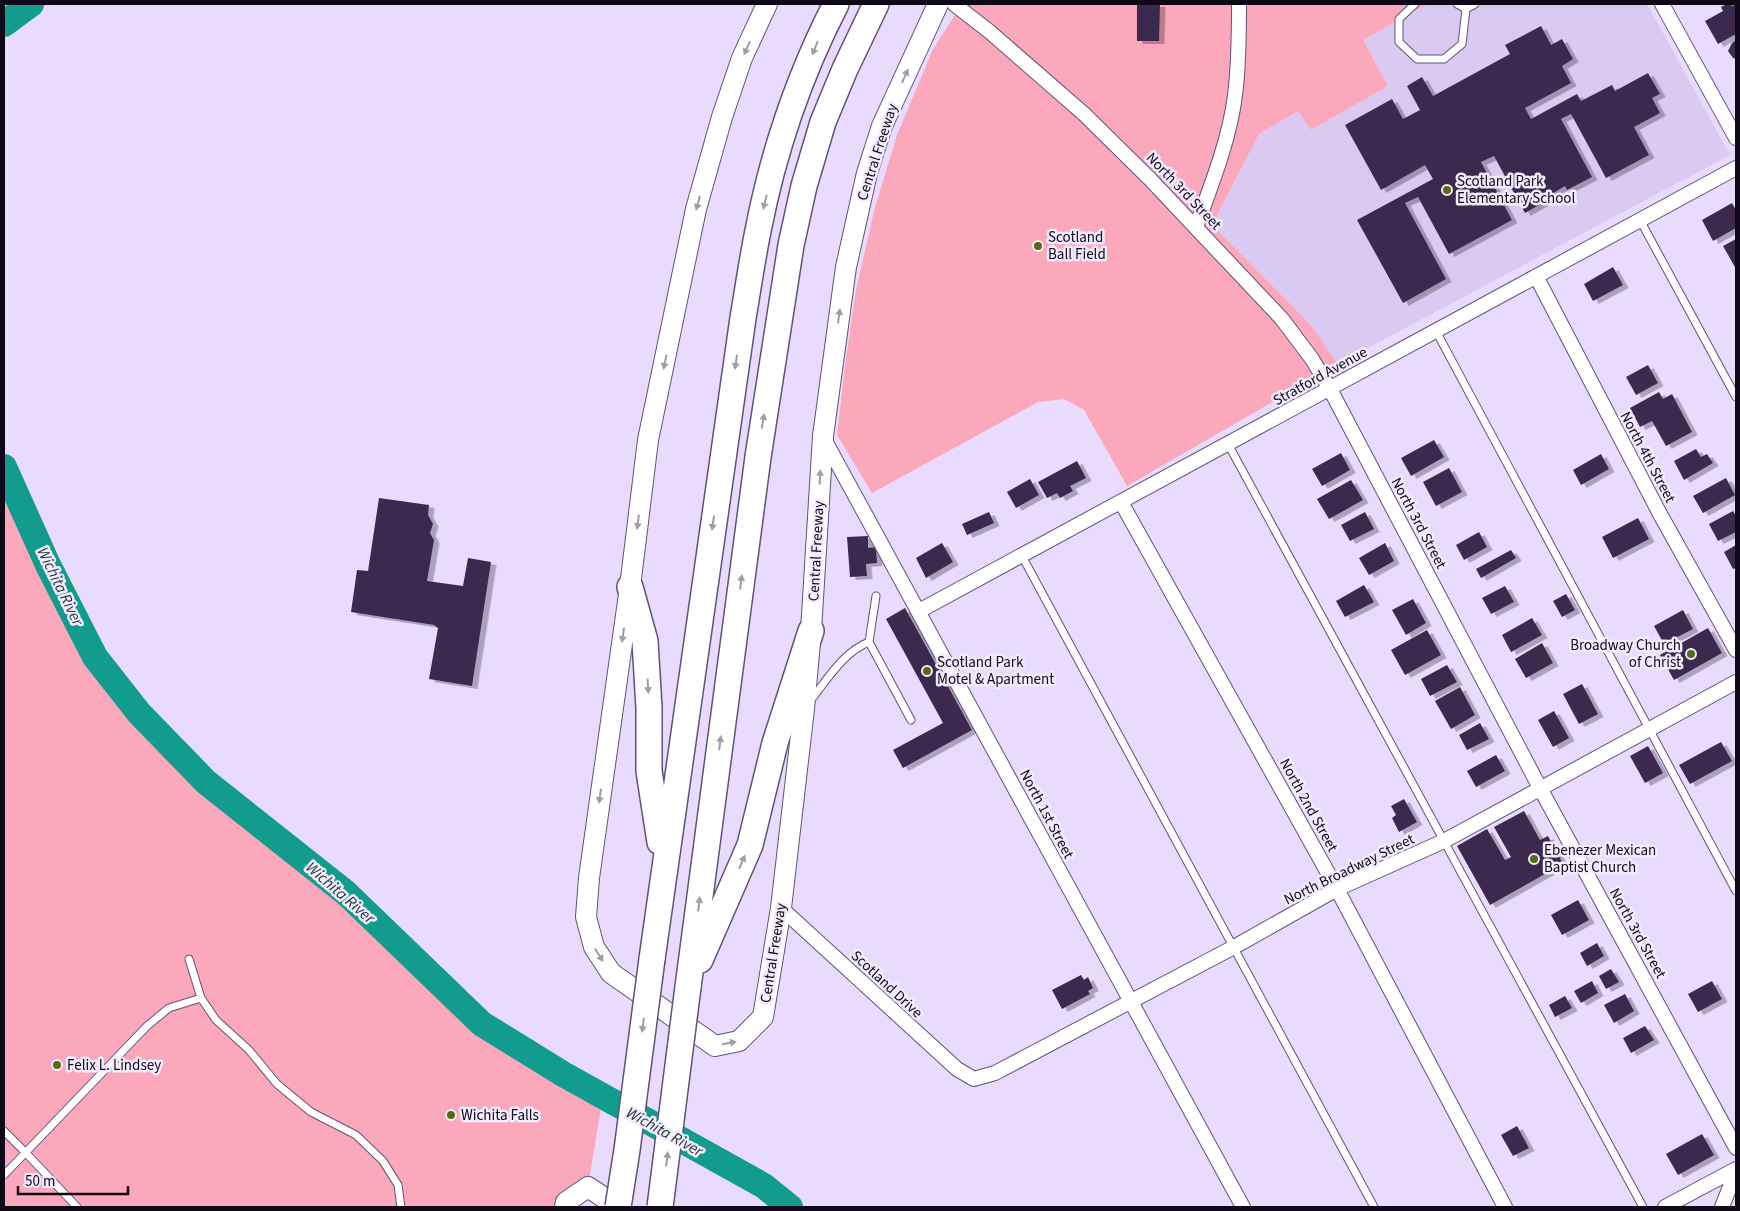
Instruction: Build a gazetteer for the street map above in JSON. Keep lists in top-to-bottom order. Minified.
{"streets":{"main road":["Central Freeway"],"street":["North 3rd Street","Stratford Avenue","North 4th Street","North 2nd Street","North 1st Street","North Broadway Street","Scotland Drive"]},"crossings":[["Central Freeway","North 1st Street"],["Central Freeway","Scotland Drive"],["North 3rd Street","Stratford Avenue"],["North 3rd Street","North Broadway Street"],["Stratford Avenue","North 4th Street"],["Stratford Avenue","North 2nd Street"],["Stratford Avenue","North 1st Street"],["North 2nd Street","North Broadway Street"],["North 1st Street","North Broadway Street"],["North Broadway Street","Scotland Drive"]],"water":["Wichita River"],"places":["Scotland Park Elementary School","Scotland Ball Field","Broadway Church of Christ","Scotland Park Motel & Apartment","Ebenezer Mexican Baptist Church","Felix L. Lindsey","Wichita Falls"],"scale_bar":"50 m"}
